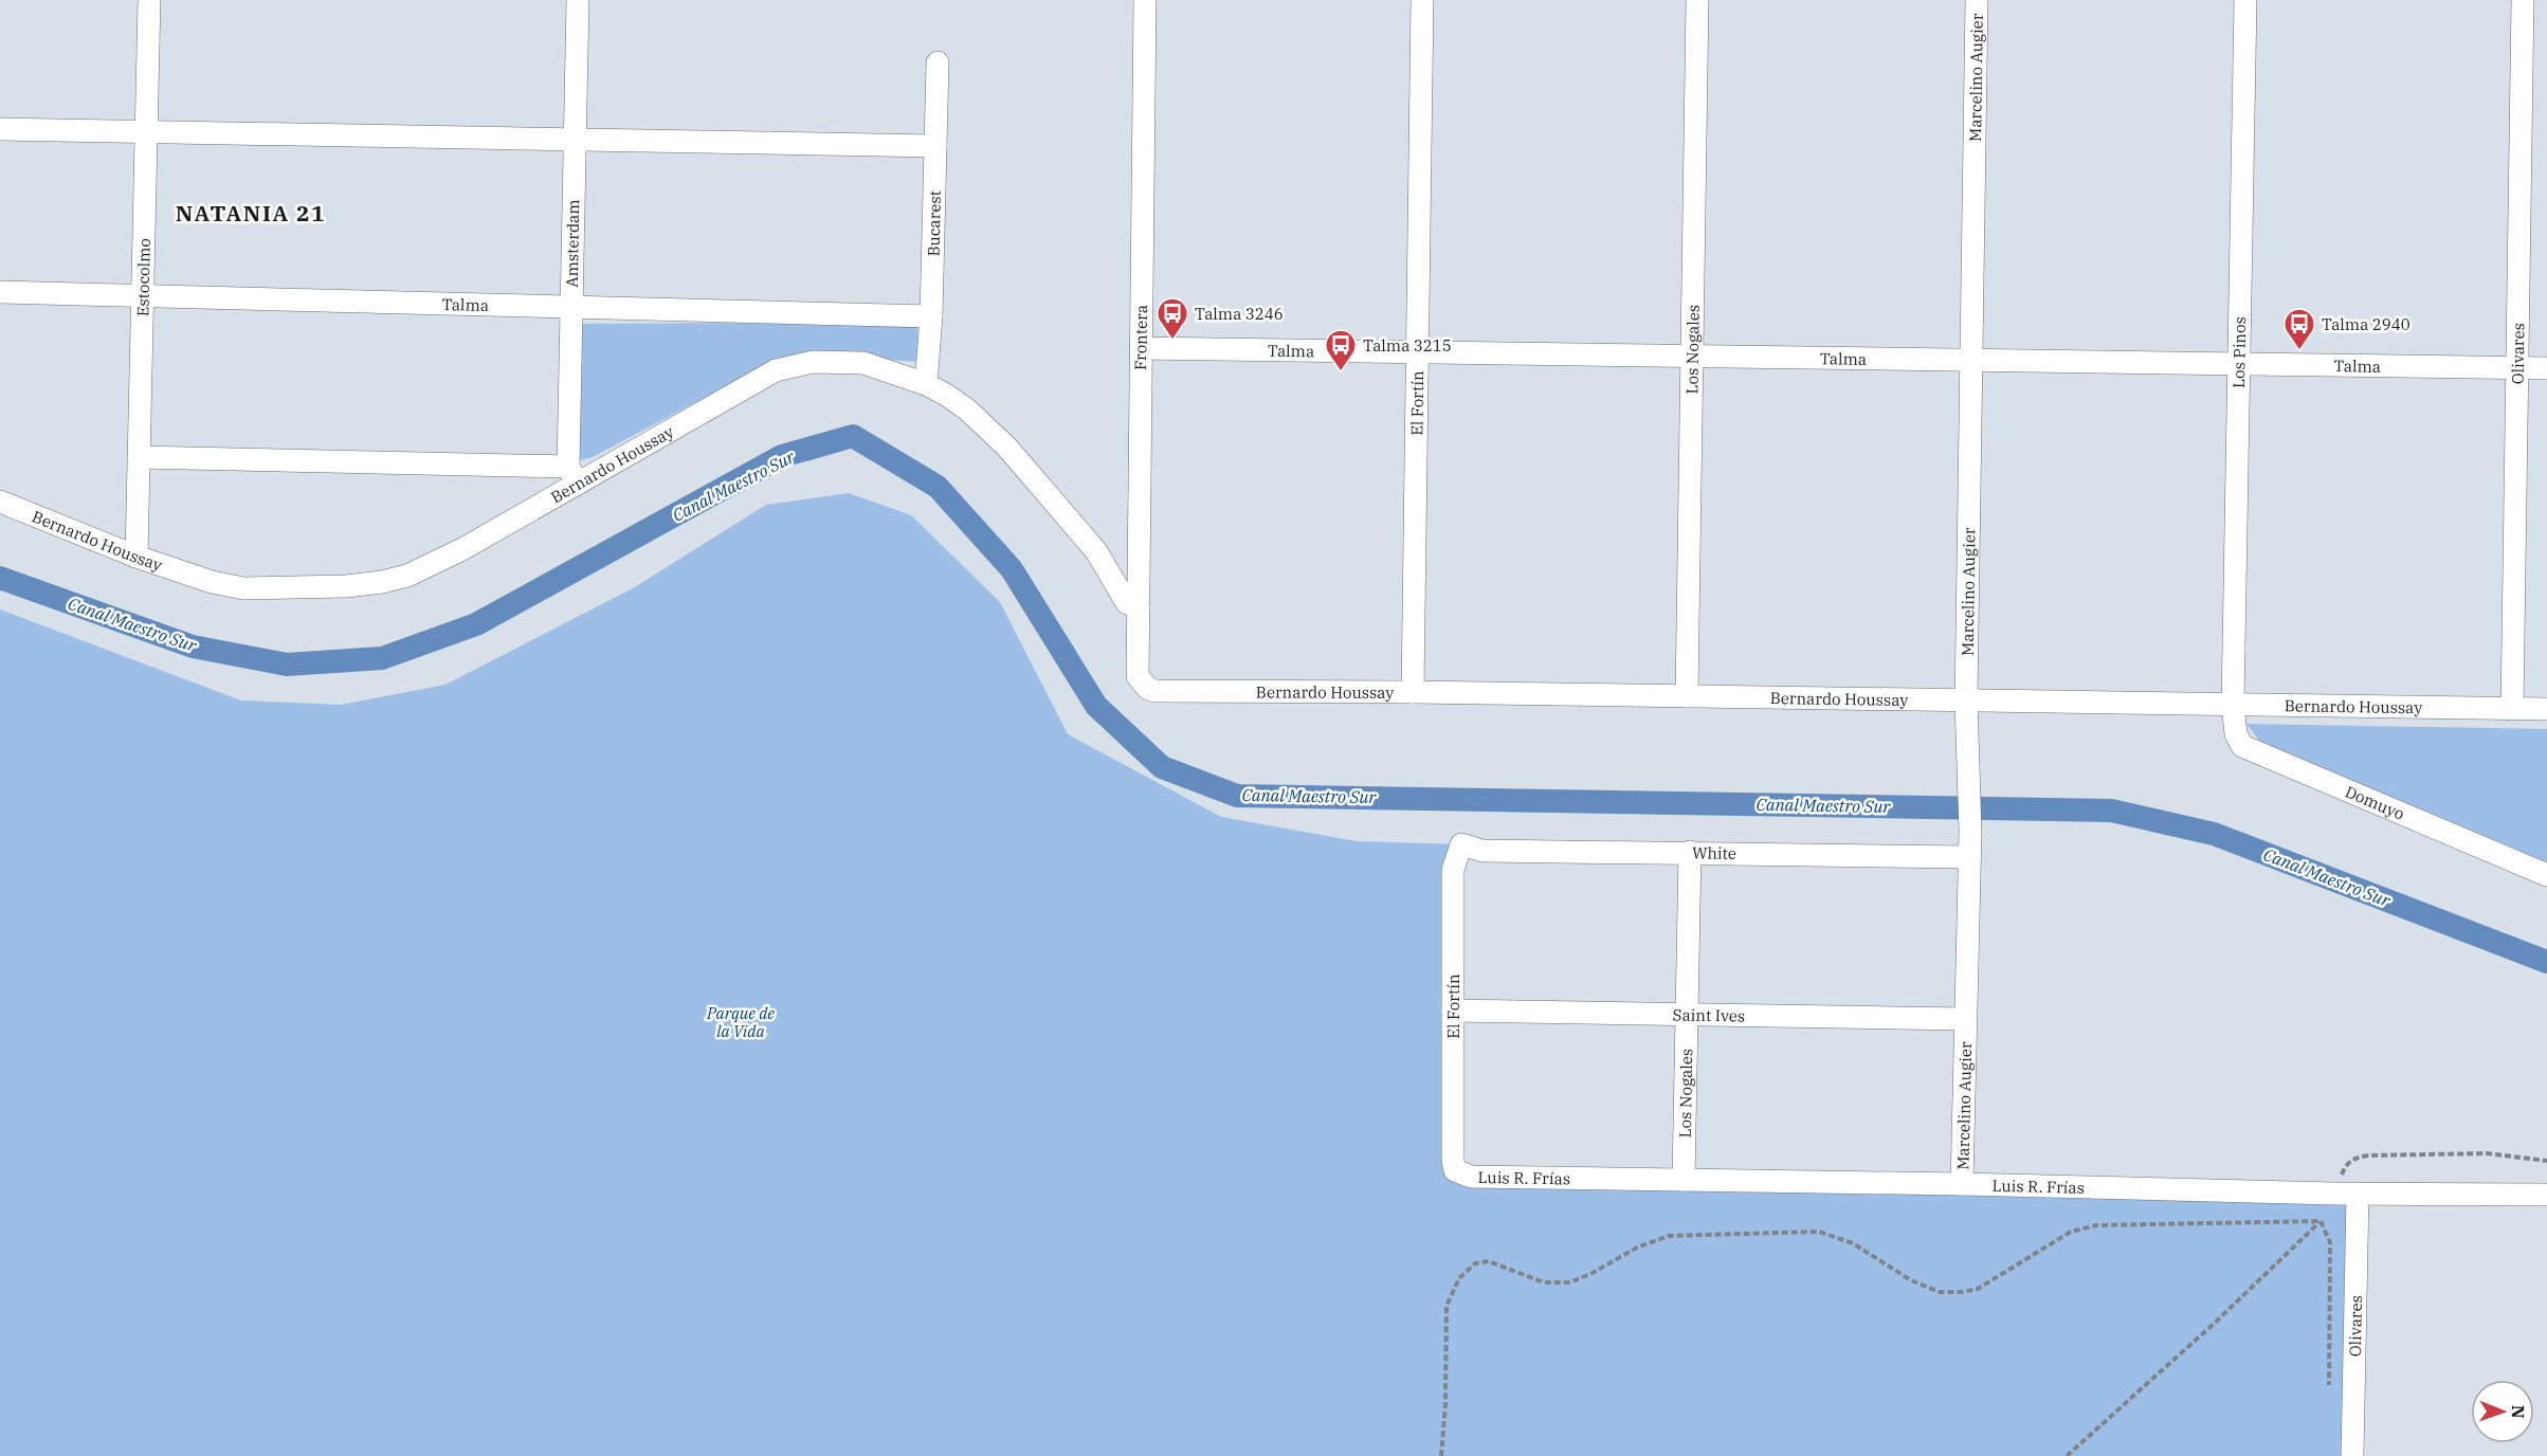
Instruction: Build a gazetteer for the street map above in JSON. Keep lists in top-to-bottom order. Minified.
{"streets":{"street":["Marcelino Augier","Bucarest","Amsterdam","Estocolmo","Talma","Frontera","Los Nogales","Los Pinos","Olivares","El Fortín","Bernardo Houssay","Domuyo","White","Saint Ives","Luis R. Frías"]},"crossings":[["Marcelino Augier","Talma"],["Marcelino Augier","Bernardo Houssay"],["Marcelino Augier","White"],["Marcelino Augier","Saint Ives"],["Marcelino Augier","Luis R. Frías"],["Bucarest","Talma"],["Bucarest","Bernardo Houssay"],["Amsterdam","Talma"],["Amsterdam","Bernardo Houssay"],["Estocolmo","Talma"],["Estocolmo","Bernardo Houssay"],["Talma","Frontera"],["Talma","Los Nogales"],["Talma","Los Pinos"],["Talma","Olivares"],["Talma","El Fortín"],["Frontera","Bernardo Houssay"],["Los Nogales","Bernardo Houssay"],["Los Nogales","White"],["Los Nogales","Saint Ives"],["Los Nogales","Luis R. Frías"],["Los Pinos","Bernardo Houssay"],["Los Pinos","Domuyo"],["Olivares","Bernardo Houssay"],["Olivares","Luis R. Frías"],["El Fortín","Bernardo Houssay"],["El Fortín","White"],["El Fortín","Saint Ives"],["El Fortín","Luis R. Frías"],["Bernardo Houssay","Domuyo"]],"districts":["NATANIA 21"],"water":["Canal Maestro Sur"],"parks":["Parque de la Vida"],"places":{"bus stop":["Talma 3246","Talma 2940","Talma 3215"]},"north":"right"}
